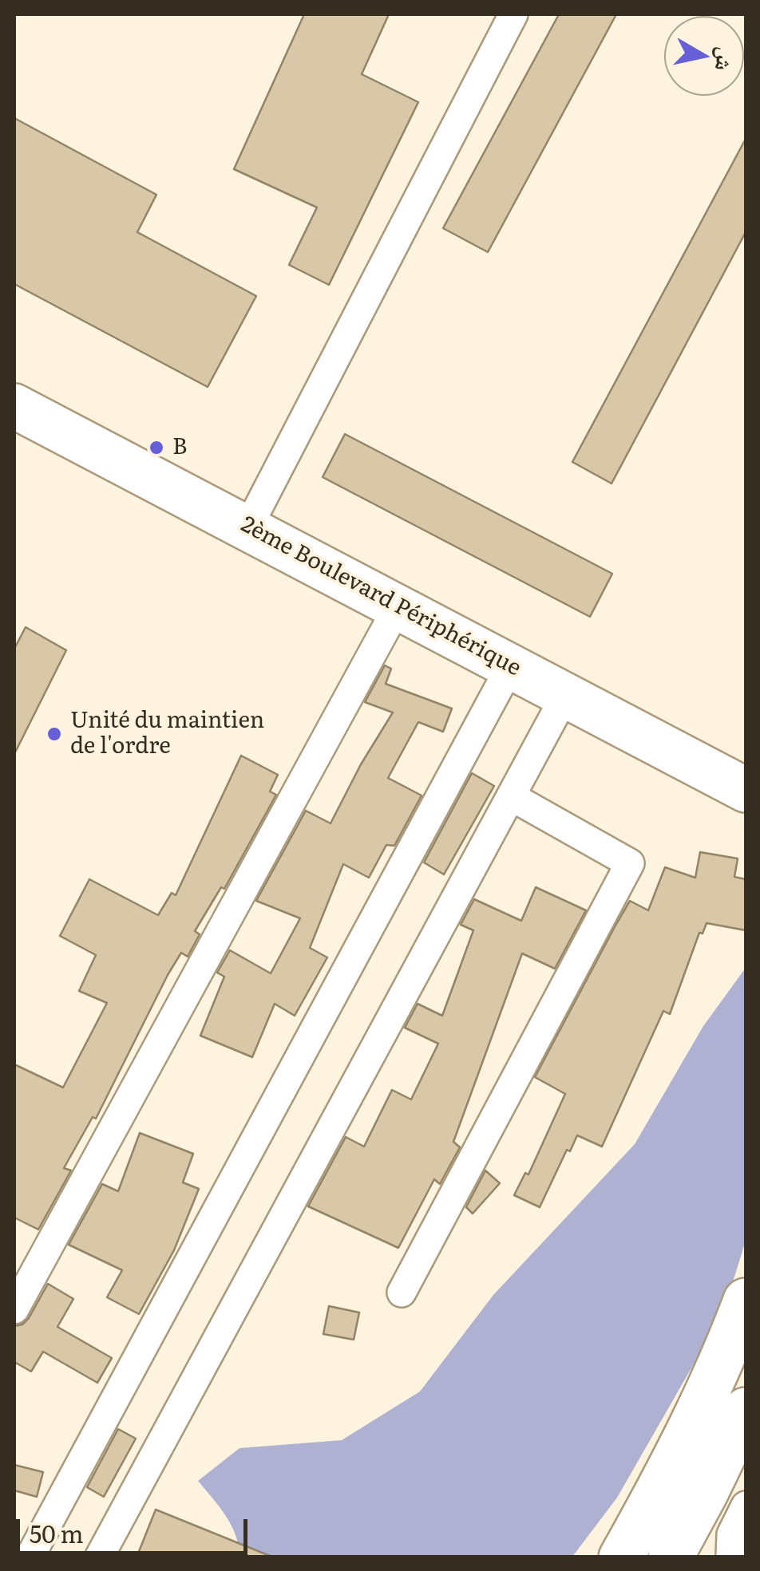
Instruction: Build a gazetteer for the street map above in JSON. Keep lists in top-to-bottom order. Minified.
{"streets":{"main road":["2ème Boulevard Périphérique"]},"places":["B","Unité du maintien de l'ordre"],"scale_bar":"50 m","north":"right"}
